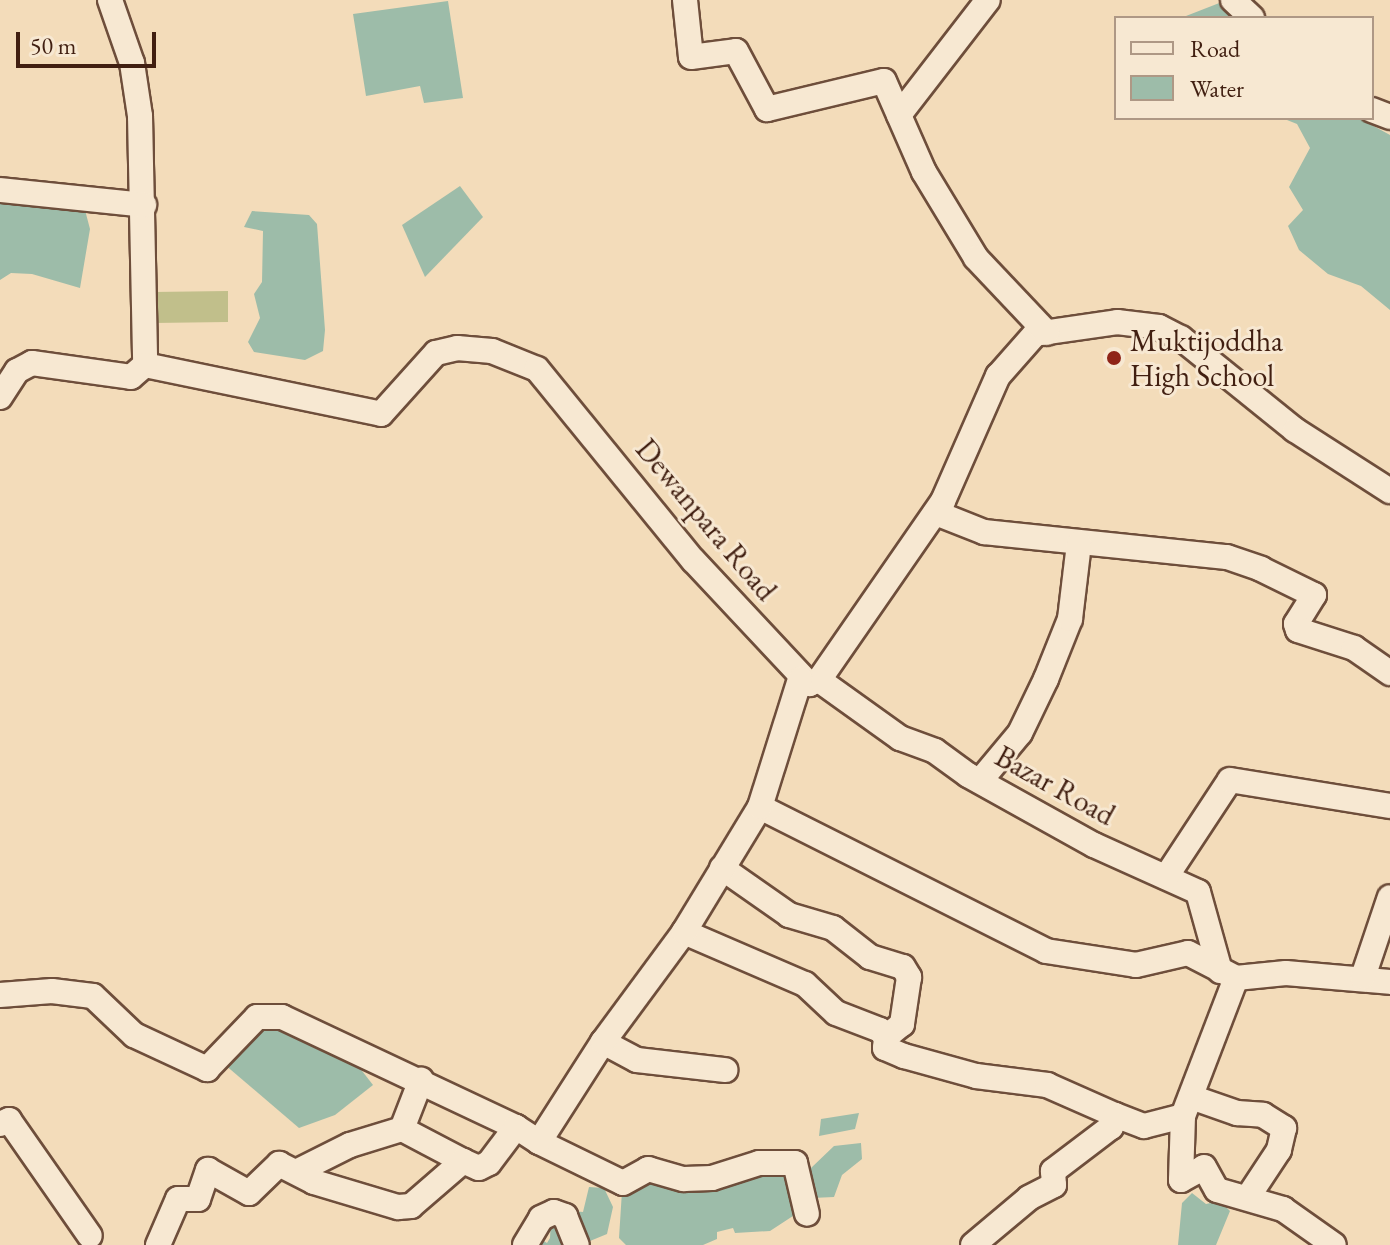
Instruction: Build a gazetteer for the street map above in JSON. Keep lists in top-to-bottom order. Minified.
{"streets":{"street":["Dewanpara Road","Bazar Road"]},"crossings":[["Dewanpara Road","Bazar Road"]],"places":["Muktijoddha High School"],"legend":["Road","Water"],"scale_bar":"50 m"}
